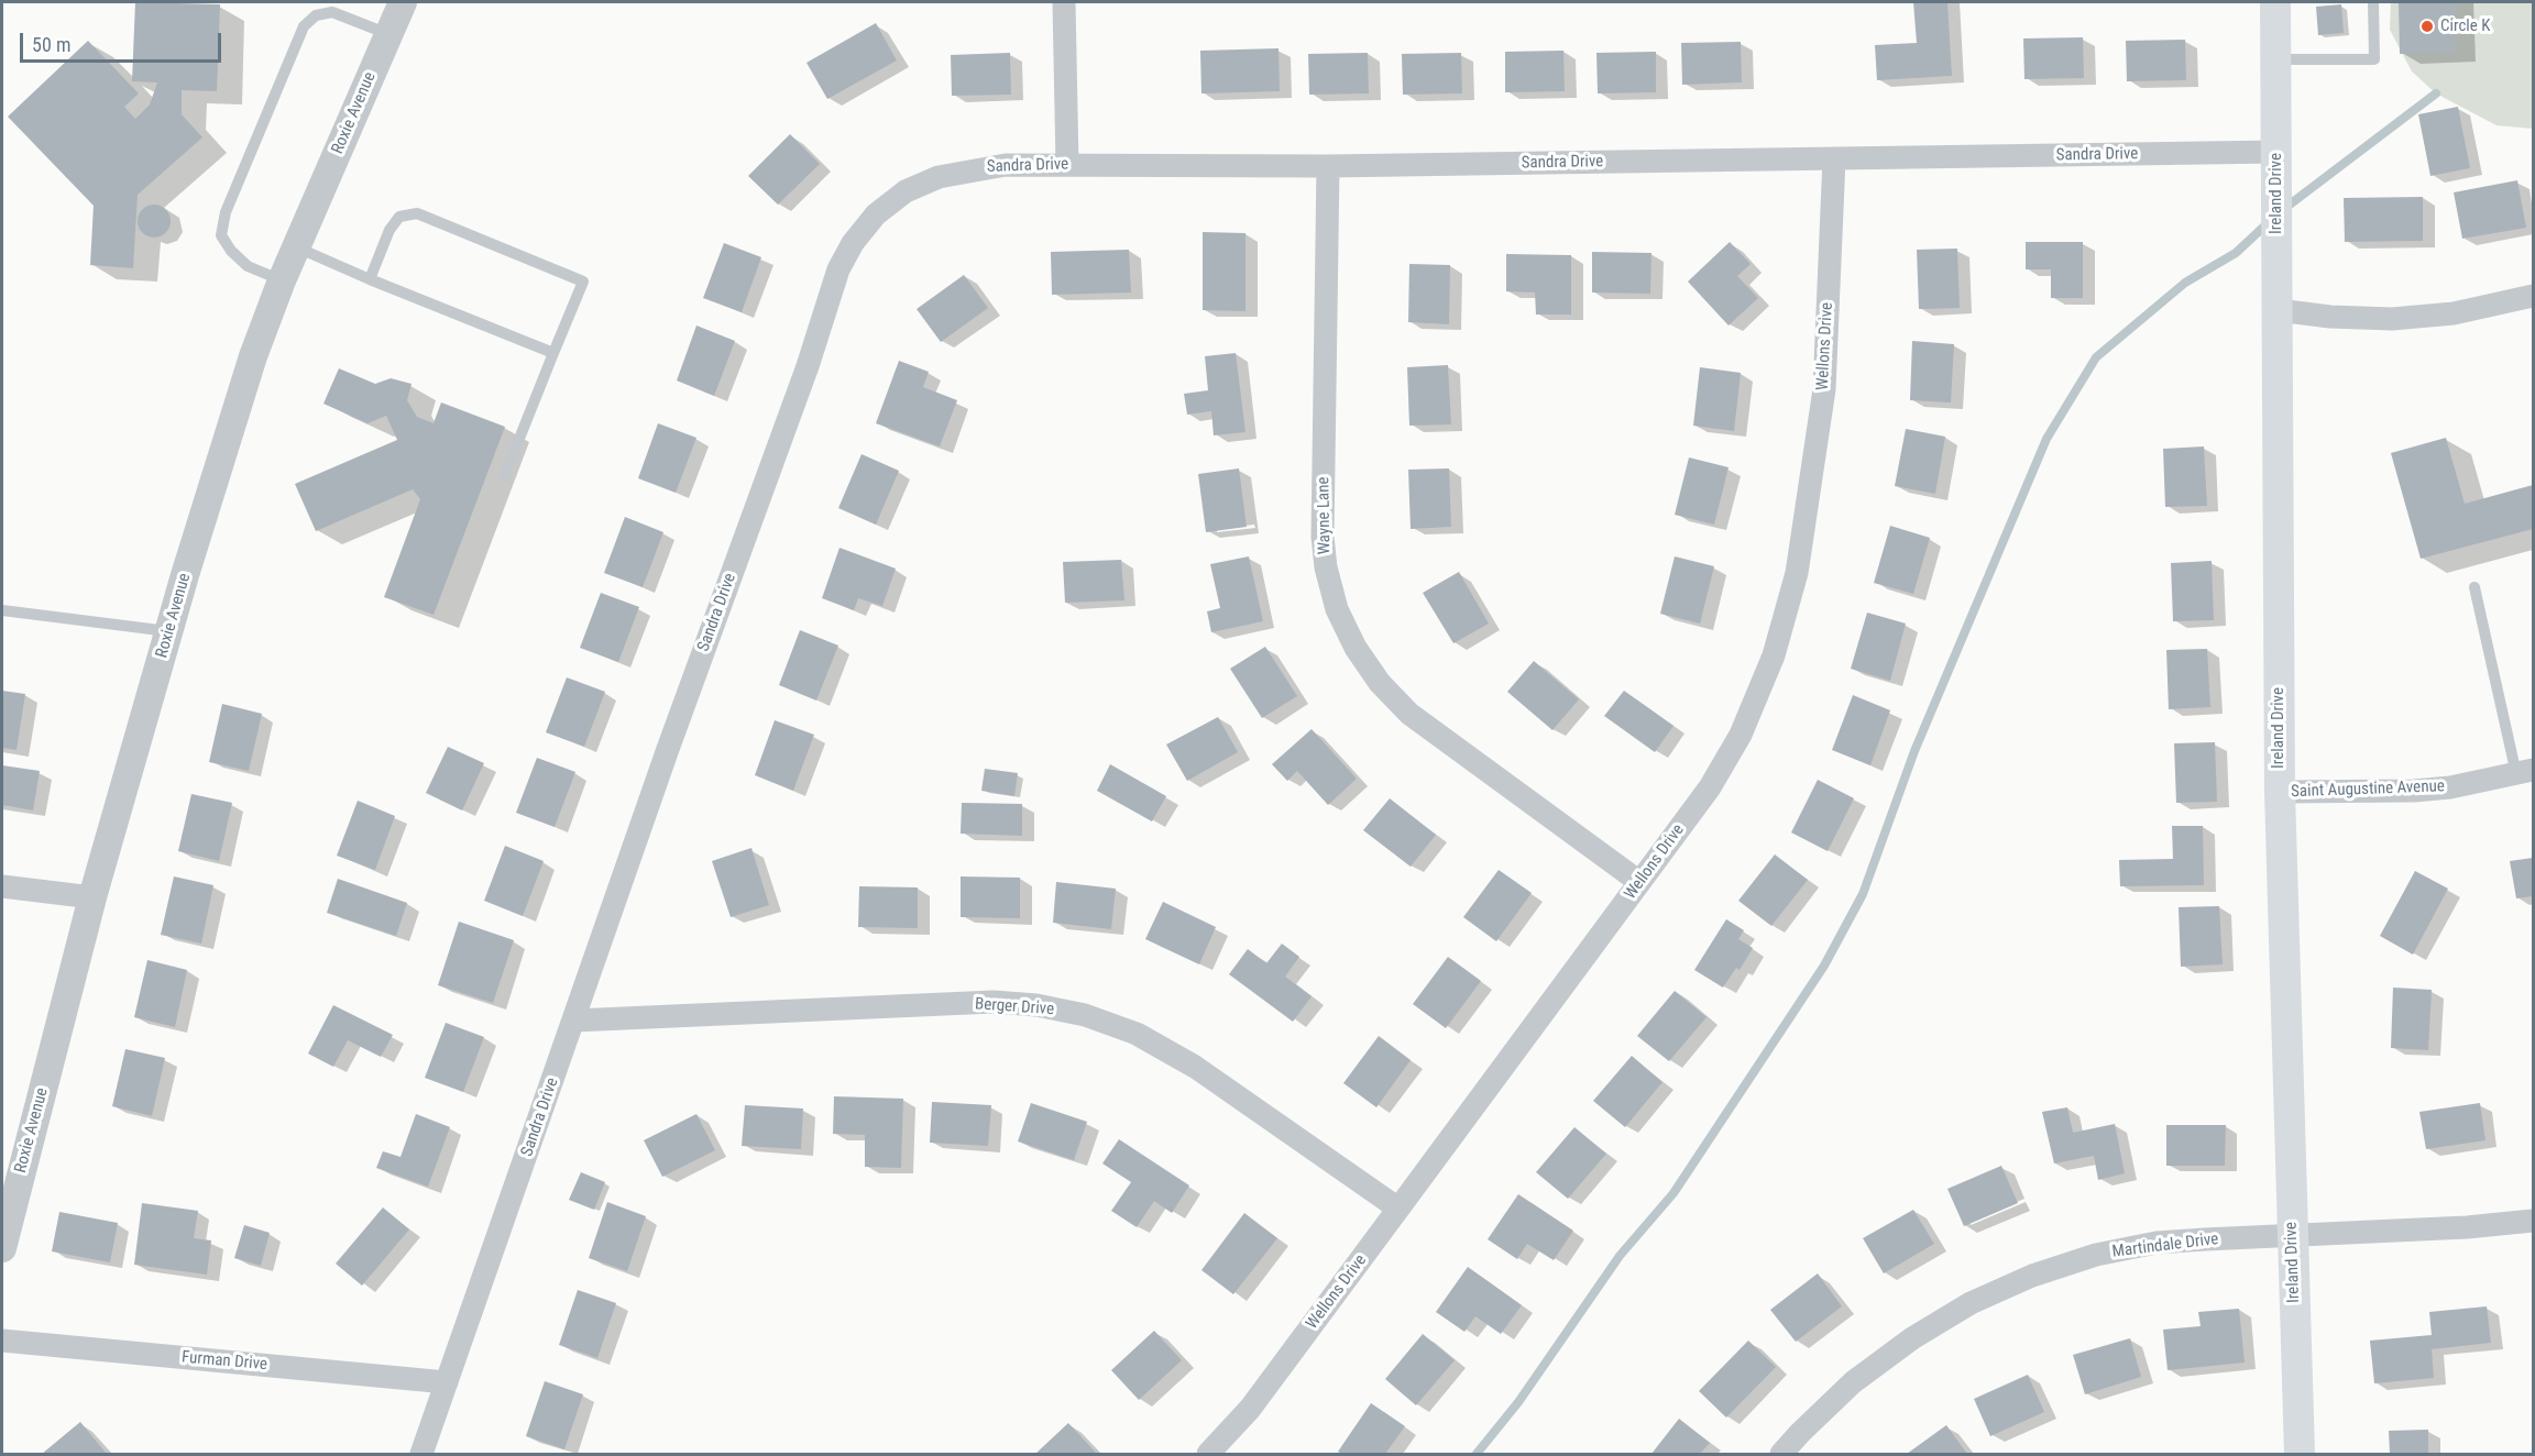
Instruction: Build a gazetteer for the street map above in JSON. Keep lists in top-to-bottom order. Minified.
{"streets":{"main road":["Ireland Drive"],"street":["Roxie Avenue","Sandra Drive","Wellons Drive","Wayne Lane","Saint Augustine Avenue","Berger Drive","Martindale Drive","Furman Drive"]},"crossings":[["Sandra Drive","Ireland Drive"],["Sandra Drive","Wellons Drive"],["Sandra Drive","Wayne Lane"],["Sandra Drive","Berger Drive"],["Sandra Drive","Furman Drive"],["Ireland Drive","Saint Augustine Avenue"],["Ireland Drive","Martindale Drive"],["Wellons Drive","Wayne Lane"],["Wellons Drive","Berger Drive"]],"places":["Circle K"],"scale_bar":"50 m"}
